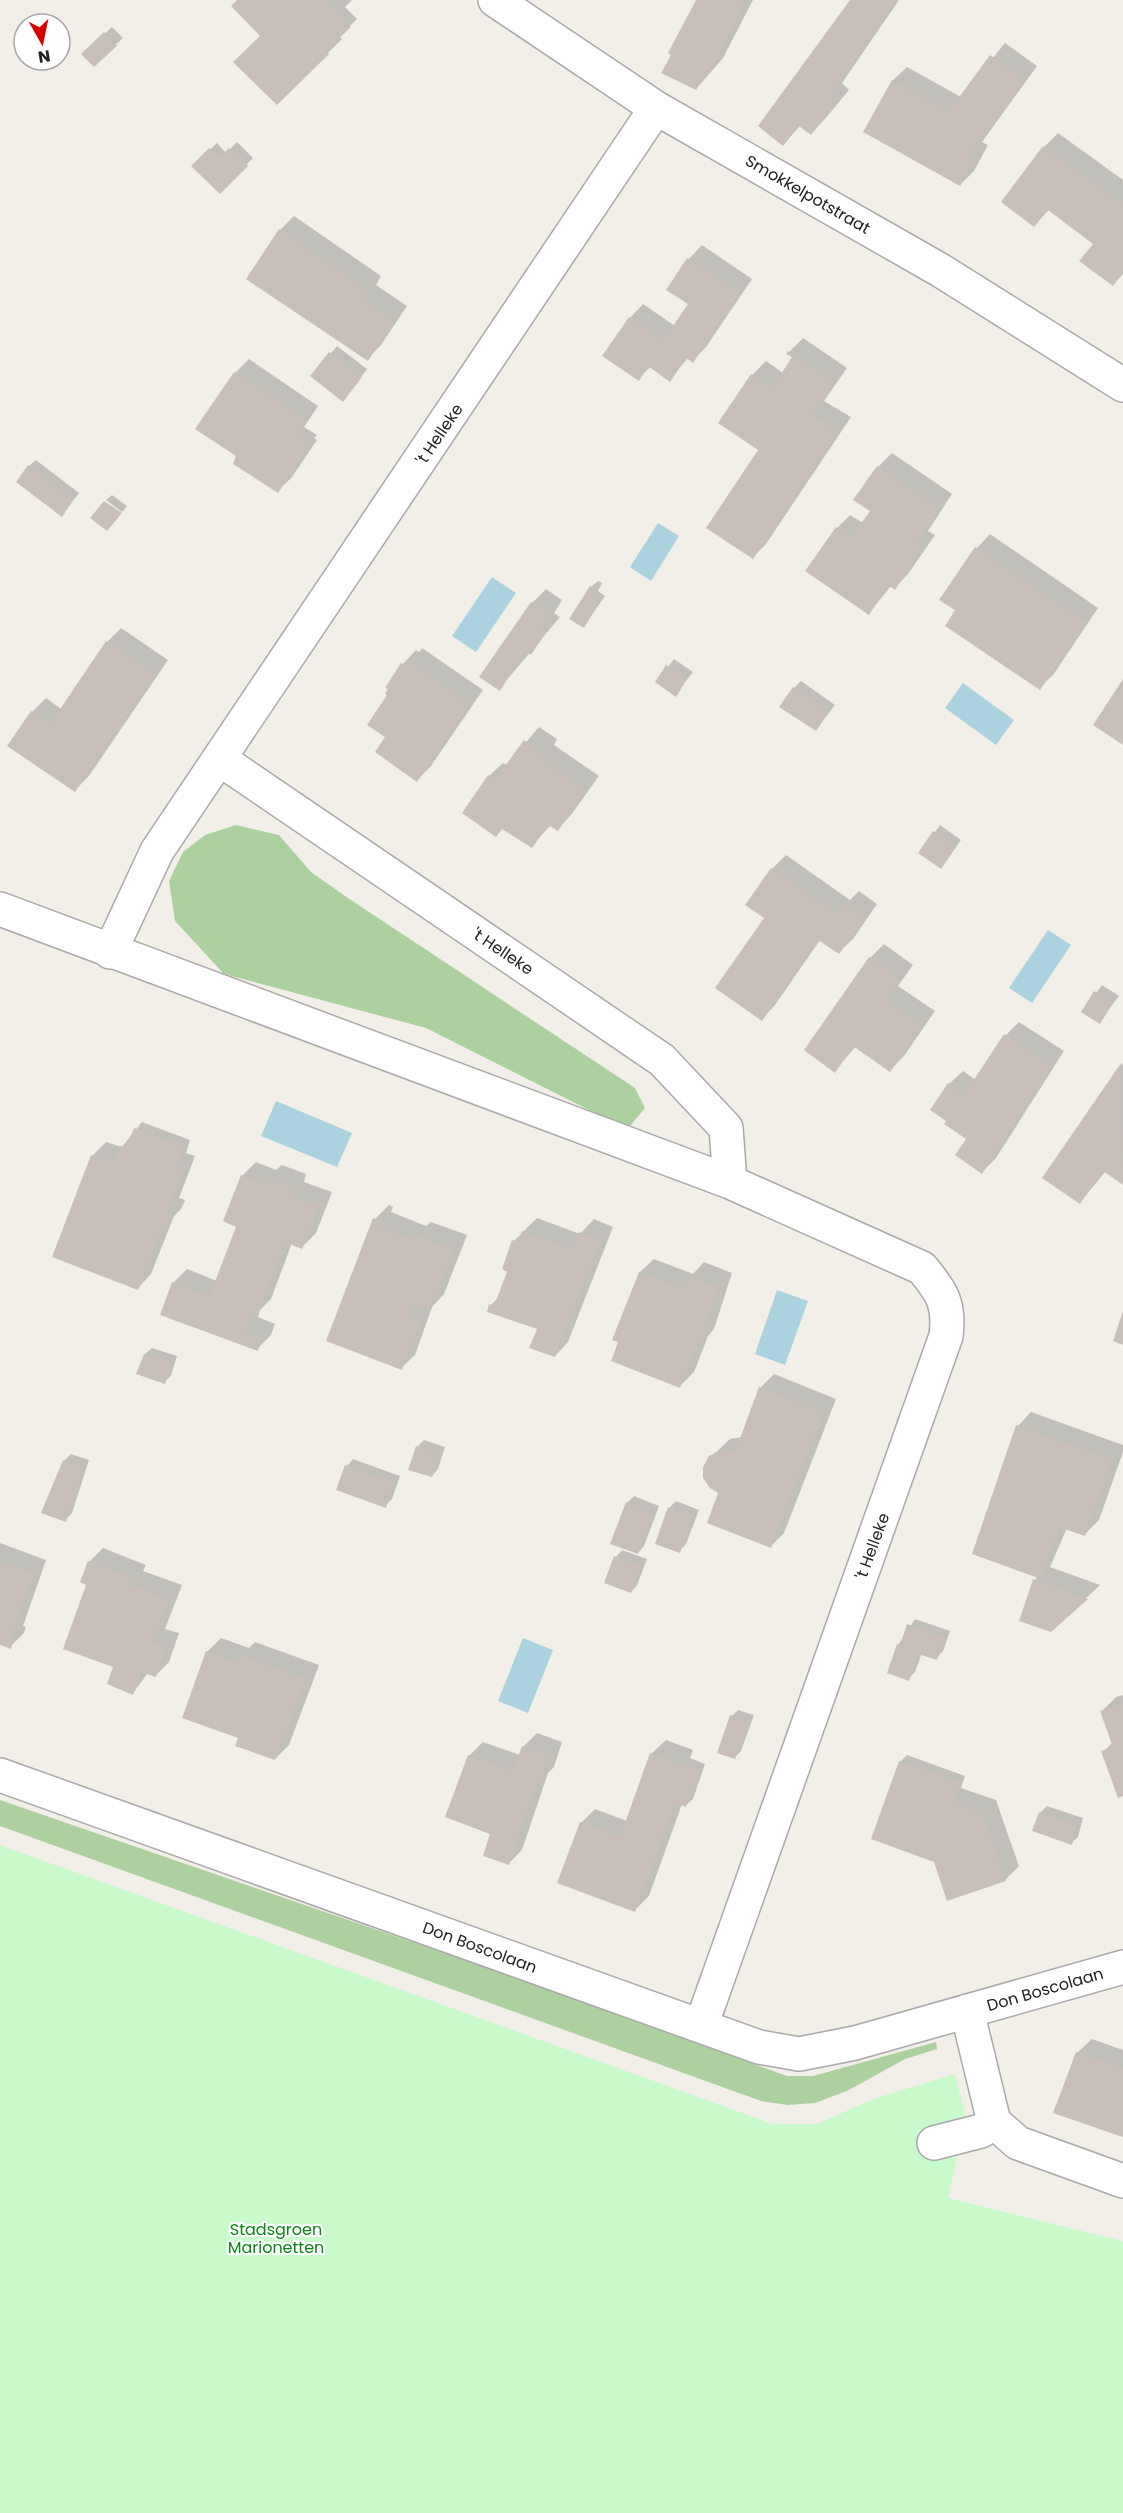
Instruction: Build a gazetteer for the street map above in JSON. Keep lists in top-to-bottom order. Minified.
{"streets":{"street":["Smokkelpotstraat","'t Helleke","Don Boscolaan"]},"crossings":[["Smokkelpotstraat","'t Helleke"],["'t Helleke","Don Boscolaan"]],"parks":["Stadsgroen Marionetten"],"north":"bottom"}
